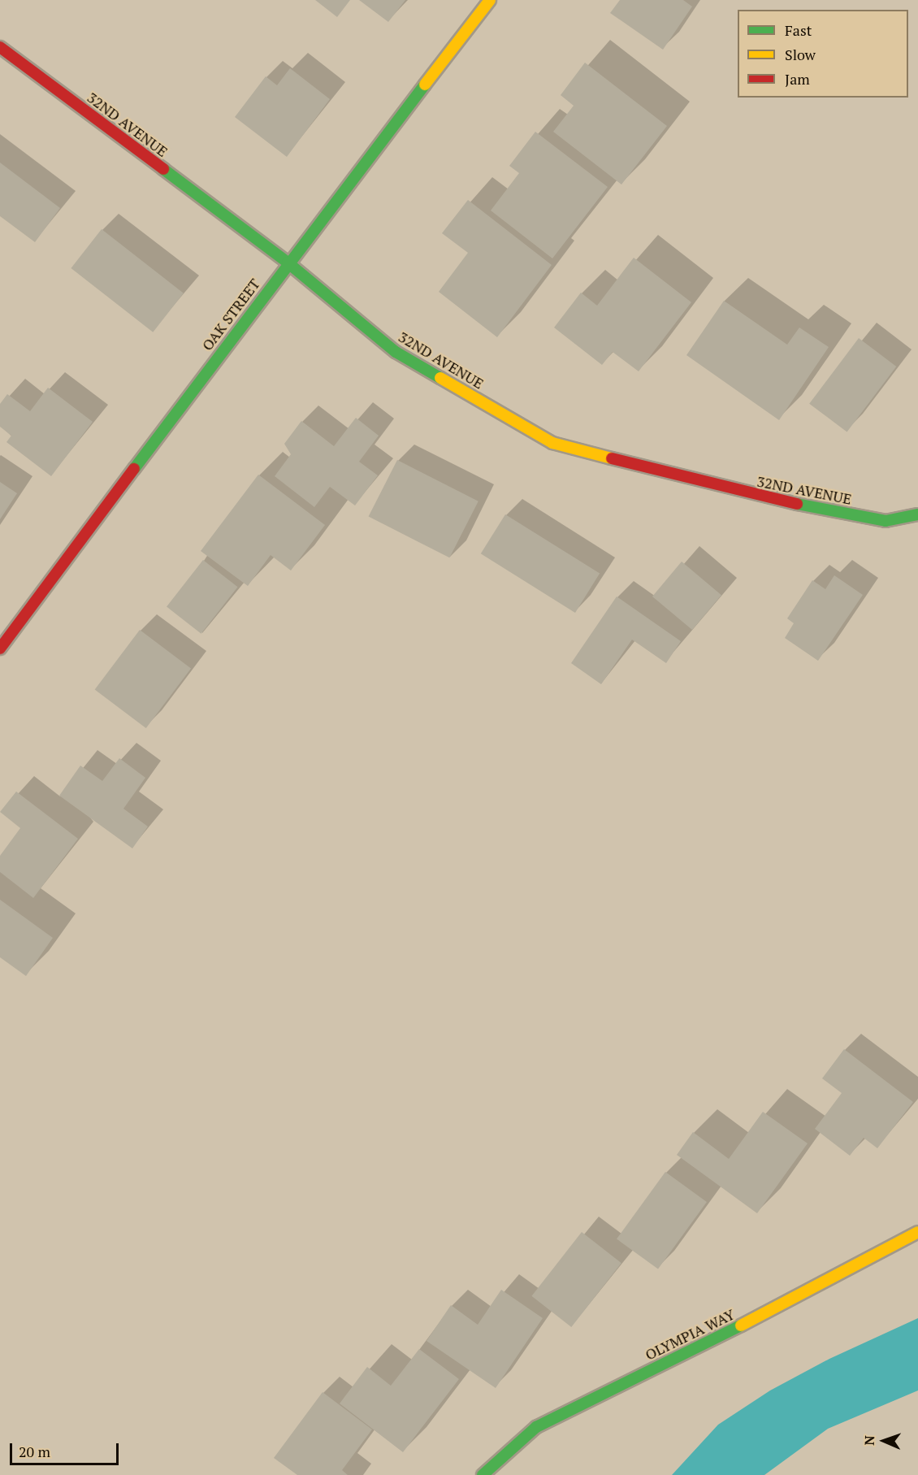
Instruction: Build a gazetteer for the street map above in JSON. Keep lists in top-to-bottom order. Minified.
{"streets":{"street":["32ND AVENUE","OAK STREET","OLYMPIA WAY"]},"crossings":[["32ND AVENUE","OAK STREET"]],"legend":["Fast","Slow","Jam"],"scale_bar":"20 m","north":"left"}
